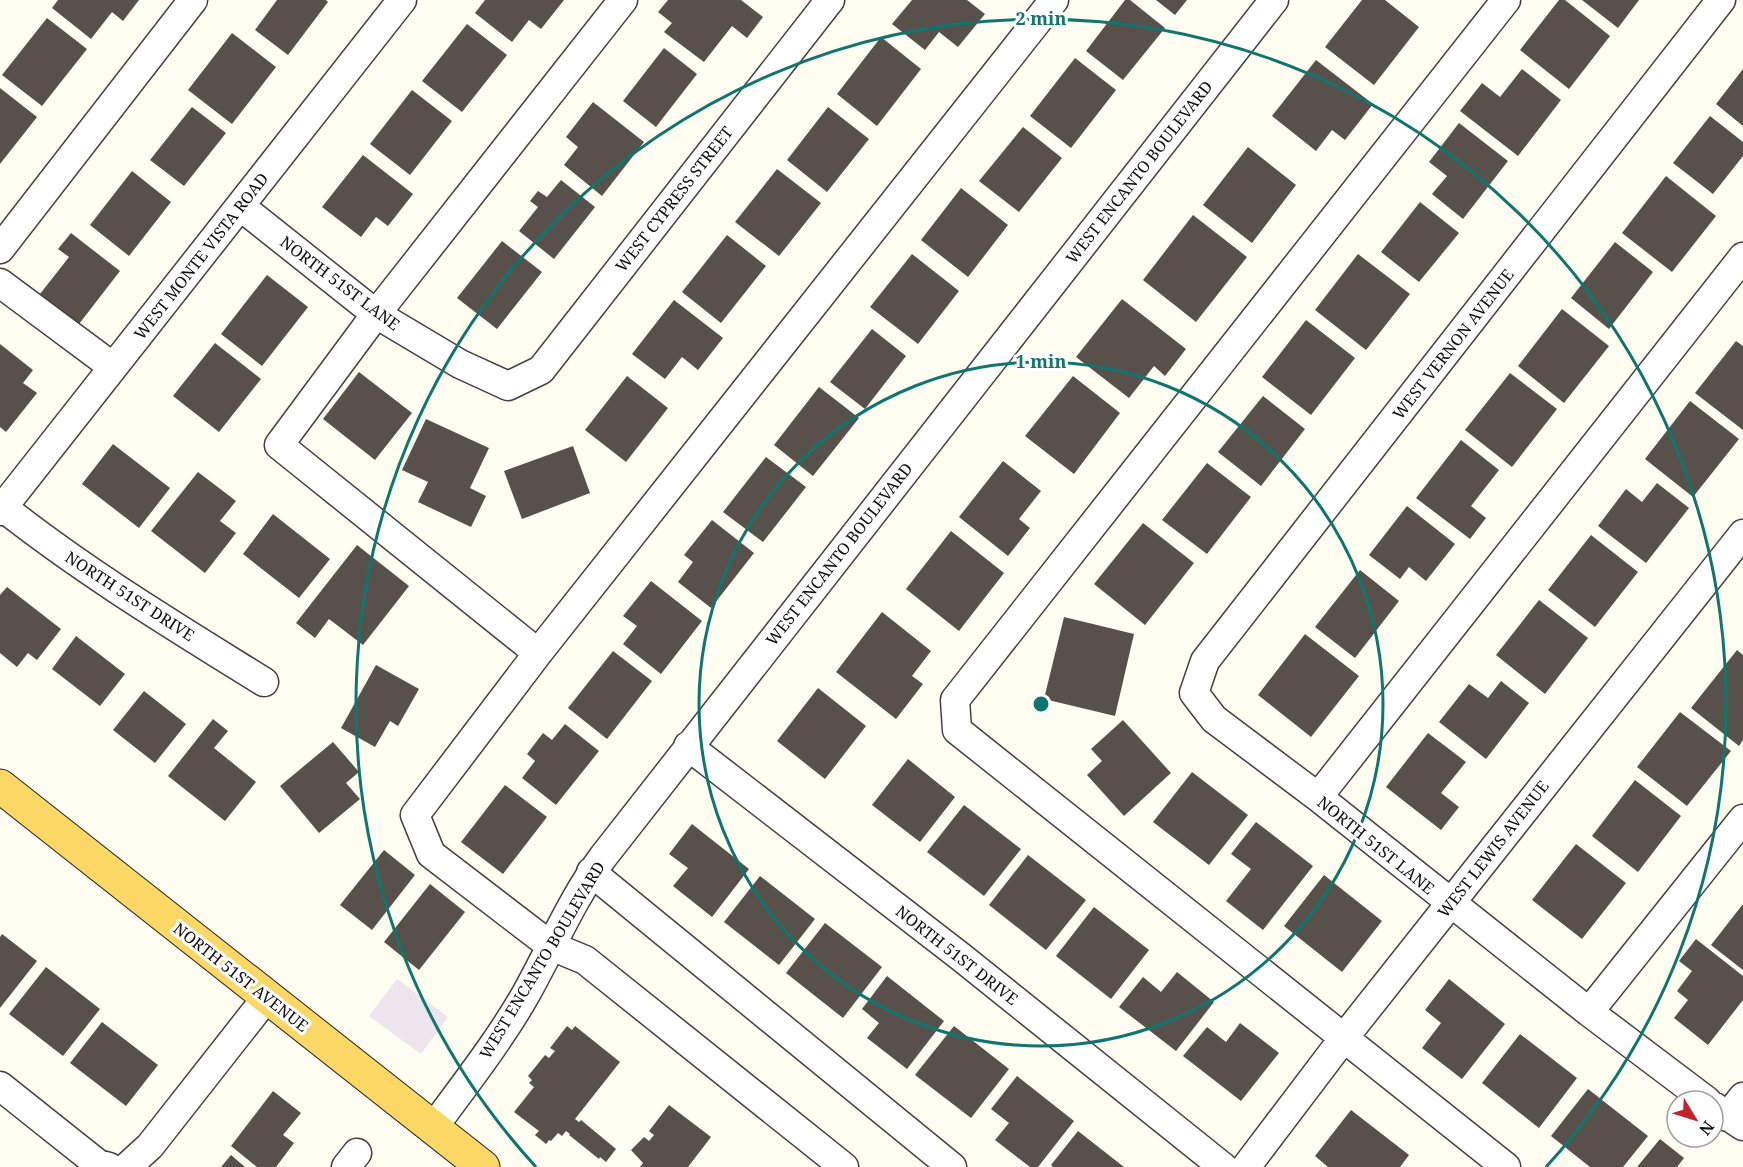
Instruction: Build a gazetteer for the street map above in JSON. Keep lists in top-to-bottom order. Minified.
{"streets":{"main road":["NORTH 51ST AVENUE"],"street":["WEST ENCANTO BOULEVARD","WEST CYPRESS STREET","WEST MONTE VISTA ROAD","NORTH 51ST LANE","WEST VERNON AVENUE","NORTH 51ST DRIVE","WEST LEWIS AVENUE"]},"crossings":[["WEST ENCANTO BOULEVARD","NORTH 51ST DRIVE"],["WEST ENCANTO BOULEVARD","NORTH 51ST AVENUE"],["WEST CYPRESS STREET","NORTH 51ST LANE"],["WEST MONTE VISTA ROAD","NORTH 51ST LANE"],["WEST MONTE VISTA ROAD","NORTH 51ST DRIVE"],["NORTH 51ST LANE","WEST VERNON AVENUE"],["NORTH 51ST LANE","WEST LEWIS AVENUE"]],"north":"bottom right","rings":["2 min","1 min"]}
